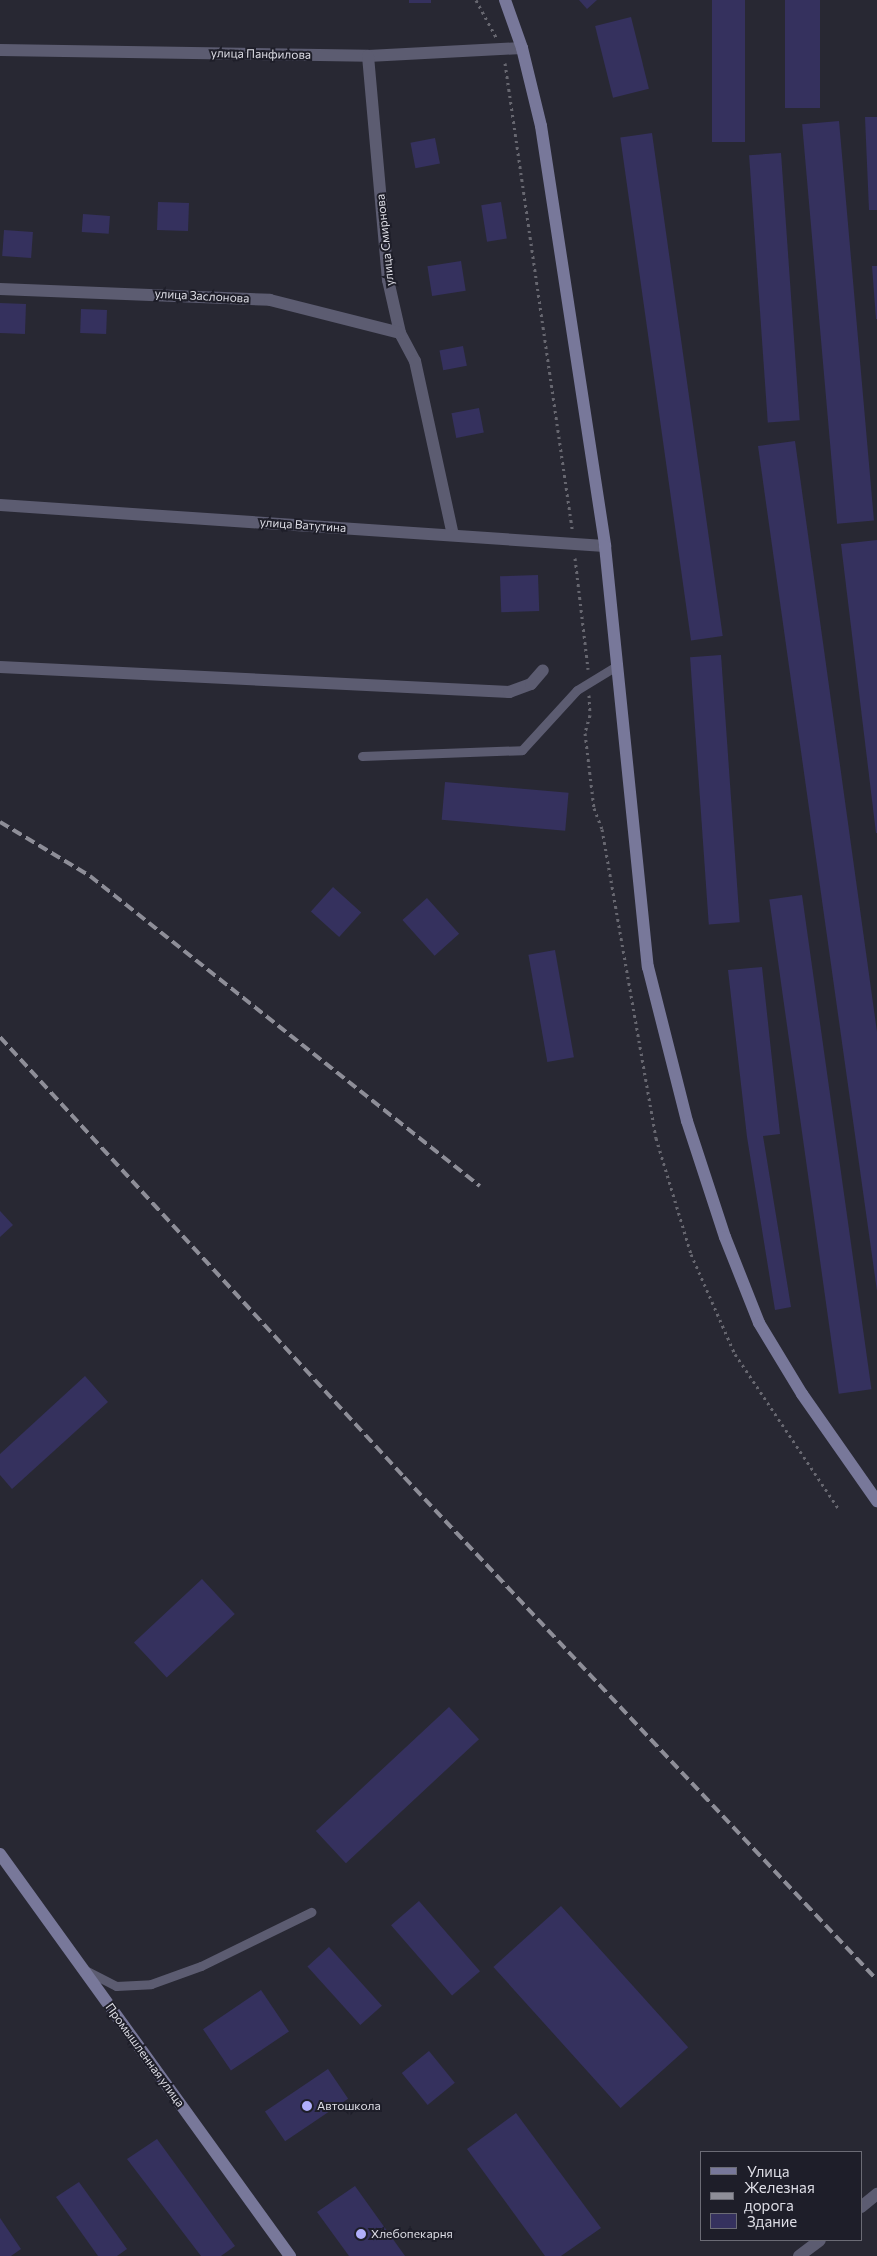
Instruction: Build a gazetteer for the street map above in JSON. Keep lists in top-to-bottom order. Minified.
{"streets":{"street":["улица Панфилова","улица Смирнова","улица Заслонова","улица Ватутина","Промышленная улица"]},"crossings":[["улица Панфилова","улица Смирнова"],["улица Смирнова","улица Заслонова"],["улица Смирнова","улица Ватутина"]],"places":["Автошкола","Хлебопекарня"],"legend":["Улица","Железная дорога","Здание"]}
